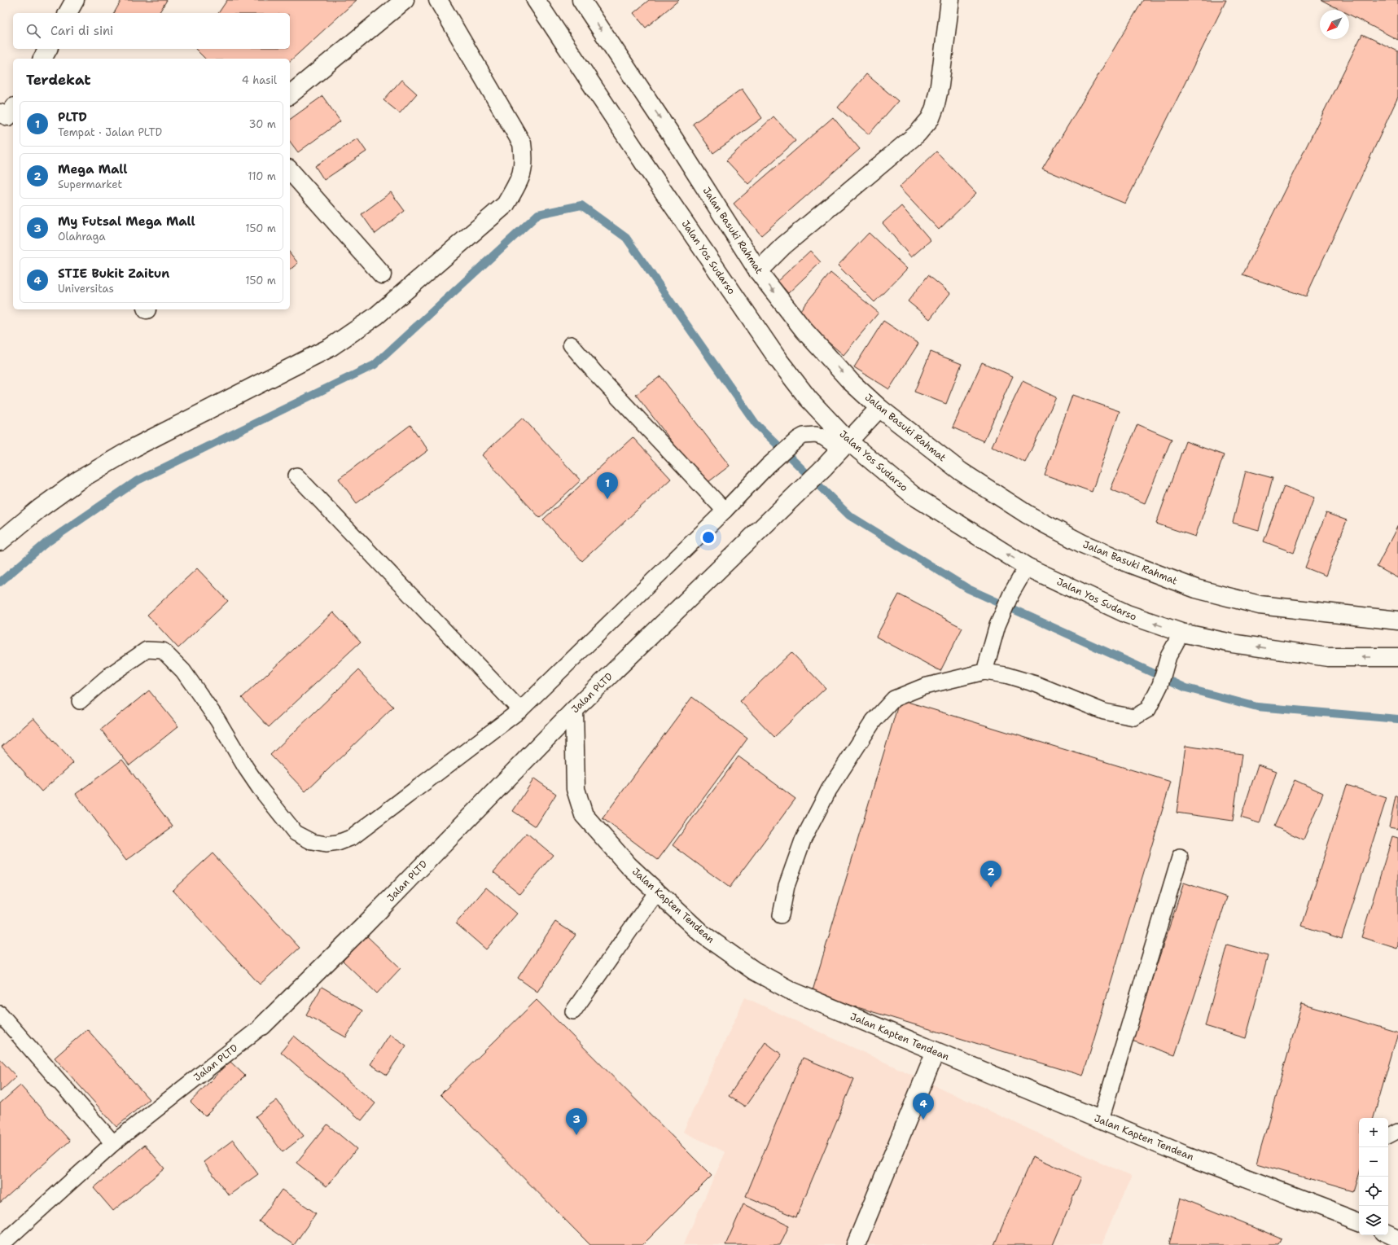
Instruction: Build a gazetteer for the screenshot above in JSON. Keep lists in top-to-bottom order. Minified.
{"streets":{"main road":["Jalan Basuki Rahmat","Jalan Yos Sudarso","Jalan PLTD","Jalan Kapten Tendean"]},"crossings":[["Jalan Basuki Rahmat","Jalan PLTD"],["Jalan Yos Sudarso","Jalan PLTD"],["Jalan PLTD","Jalan Kapten Tendean"]],"one_way":["Jalan Basuki Rahmat","Jalan Yos Sudarso"],"north":"bottom left","page":{"search":"Cari di sini","heading":["Terdekat","4 hasil"],"list":[{"mark":"1","name":"PLTD","note":"Tempat · Jalan PLTD","value":"30 m"},{"mark":"2","name":"Mega Mall","note":"Supermarket","value":"110 m"},{"mark":"3","name":"My Futsal Mega Mall","note":"Olahraga","value":"150 m"},{"mark":"4","name":"STIE Bukit Zaitun","note":"Universitas","value":"150 m"}],"pins":["1","2","4","3"],"map_buttons":["+","−"]}}
